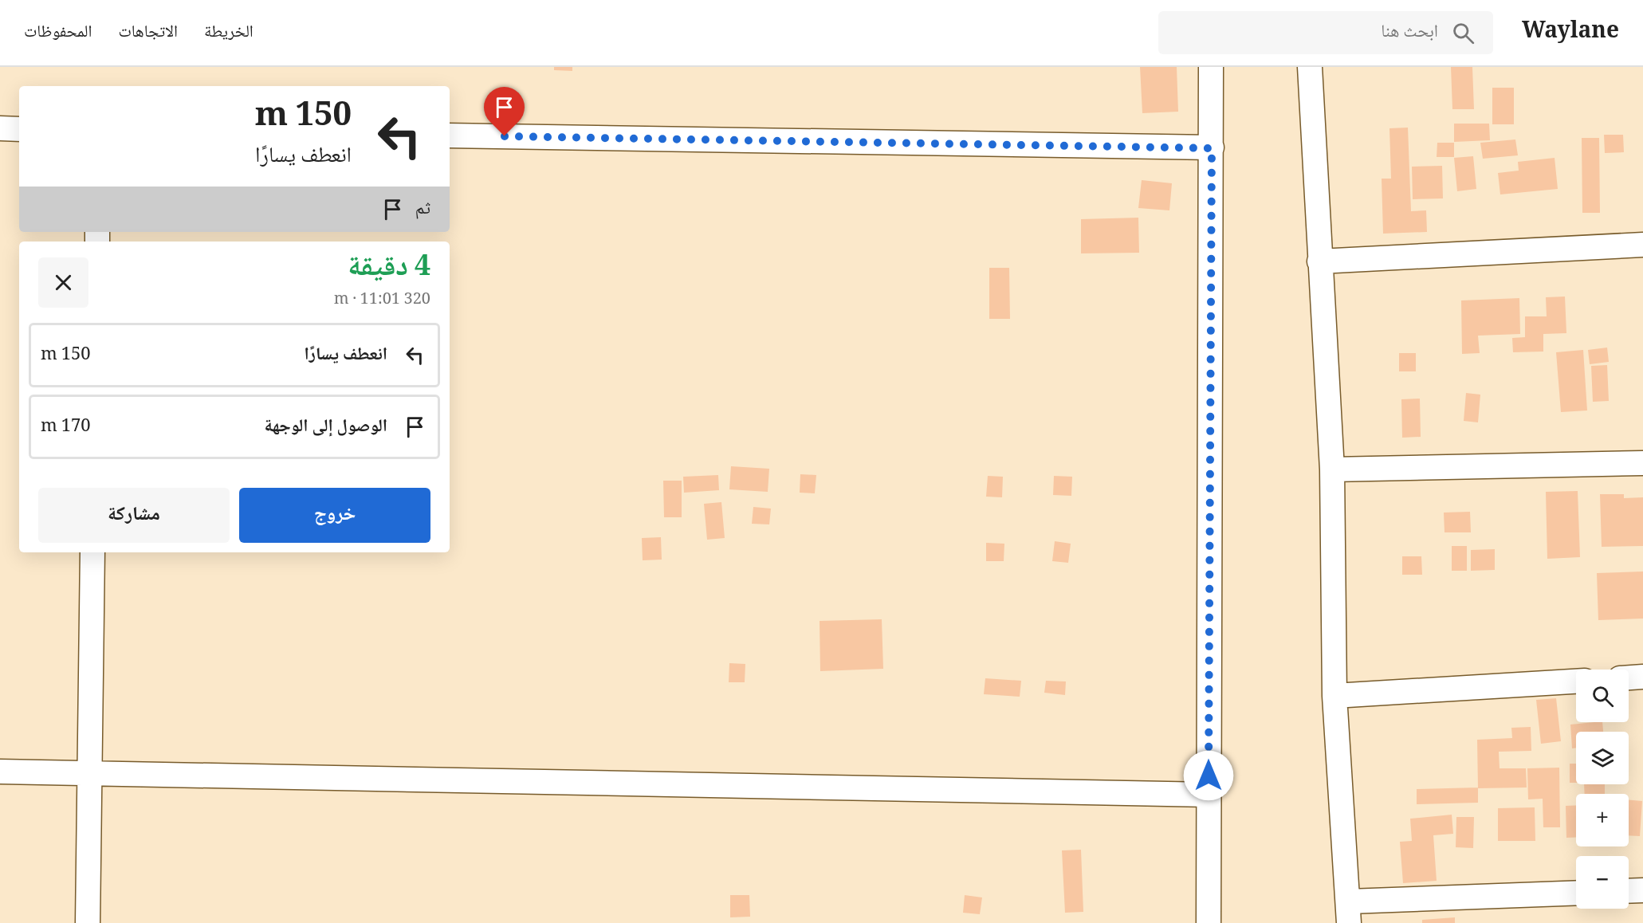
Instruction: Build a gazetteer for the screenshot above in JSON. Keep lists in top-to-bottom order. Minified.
{"page":{"header":"Waylane","search":"ابحث هنا","nav":["الخريطة","الاتجاهات","المحفوظات"],"turn":["150 m","انعطف يسارًا"],"then":"ثم","heading":["4 دقيقة","320 m · 11:01"],"list":[{"name":"انعطف يسارًا","value":"150 m"},{"name":"الوصول إلى الوجهة","value":"170 m"}],"buttons":["خروج","مشاركة"],"map_buttons":["+","−"]}}
